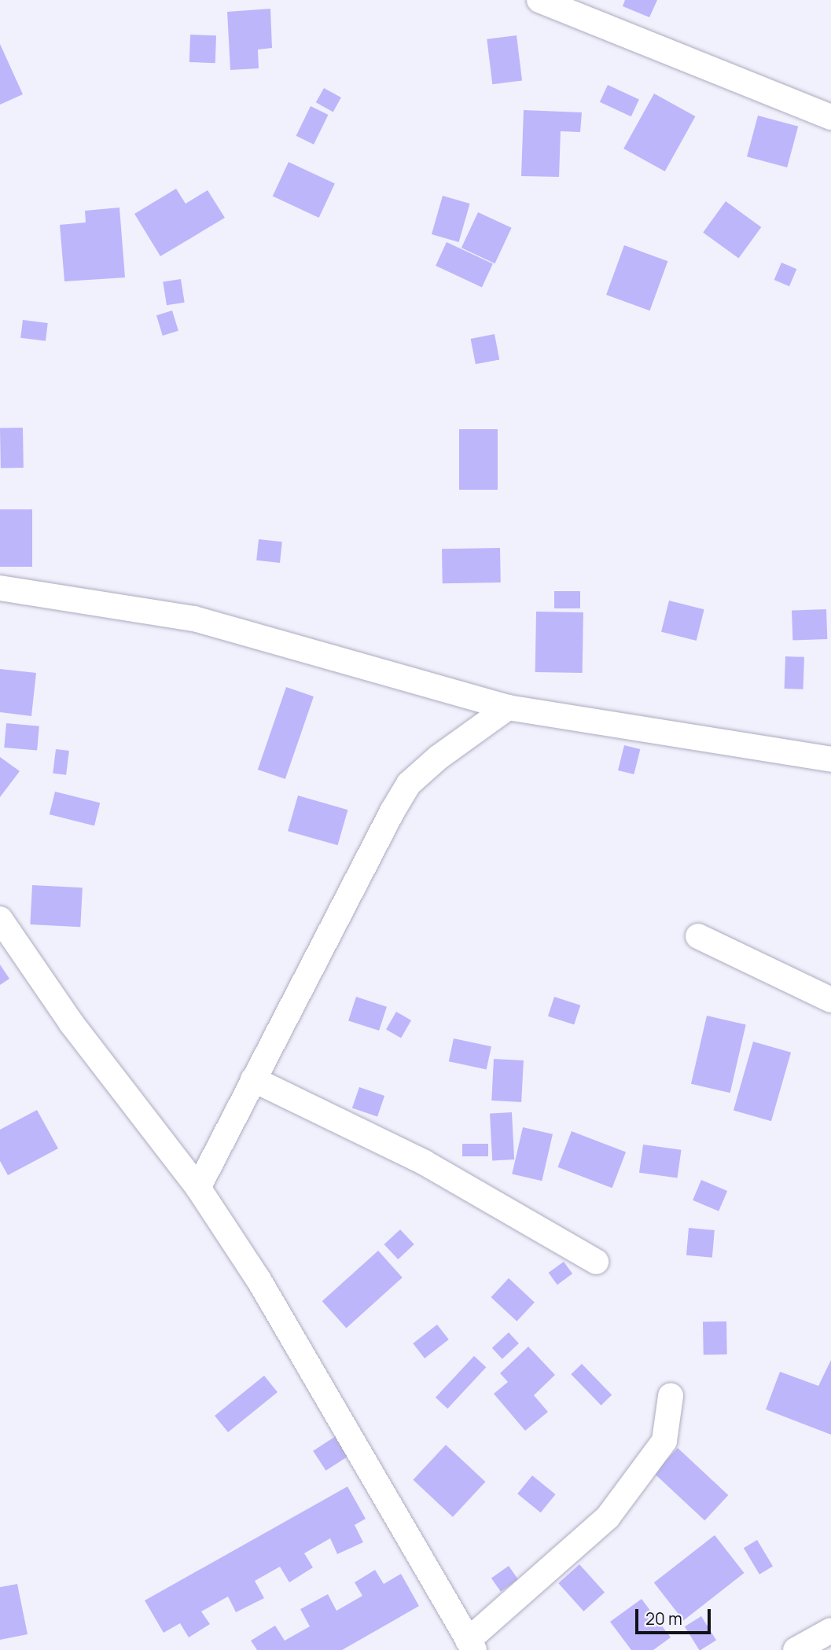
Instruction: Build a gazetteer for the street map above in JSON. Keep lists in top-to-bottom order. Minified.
{"scale_bar":"20 m"}
